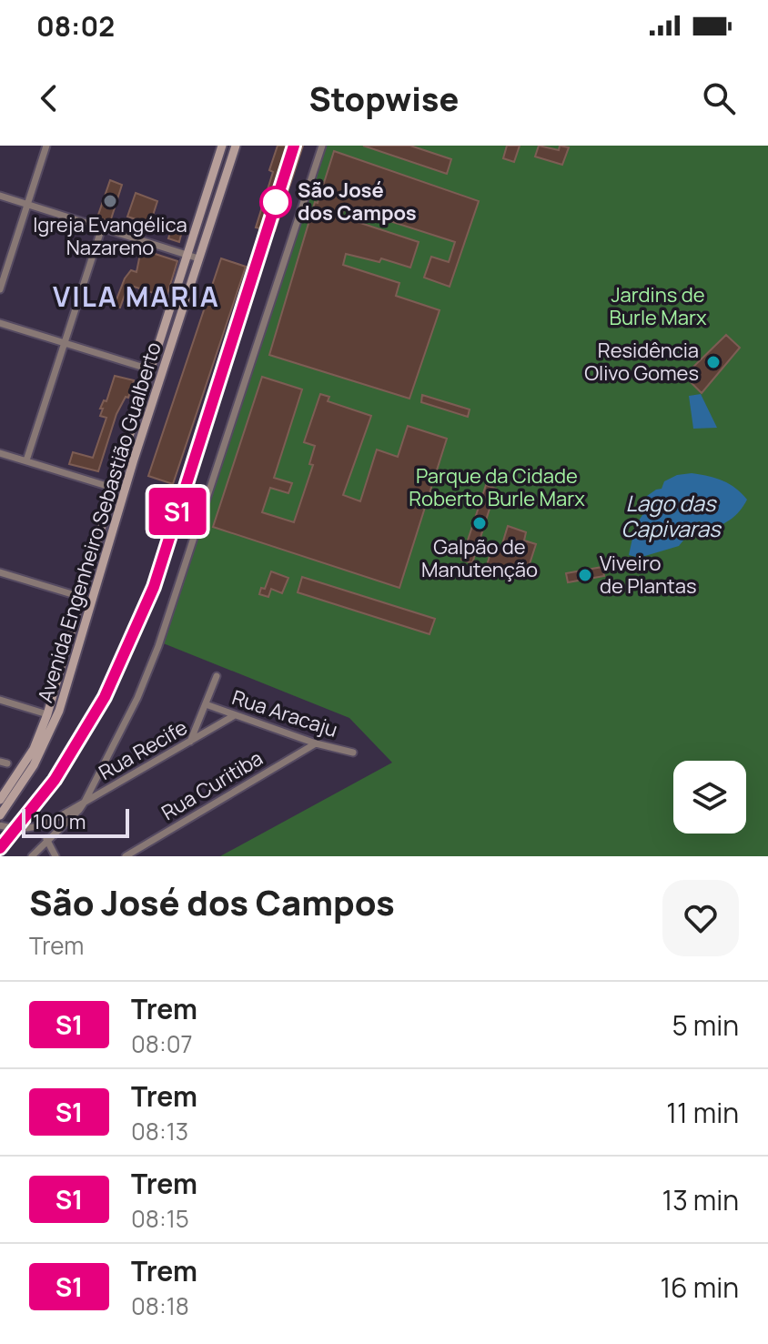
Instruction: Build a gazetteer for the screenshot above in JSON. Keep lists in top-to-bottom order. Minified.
{"streets":{"main road":["Avenida Engenheiro Sebastião Gualberto"],"street":["Rua Aracaju","Rua Recife","Rua Curitiba"]},"crossings":[["Rua Aracaju","Rua Recife"],["Rua Aracaju","Rua Curitiba"]],"districts":["VILA MARIA"],"water":["Lago das Capivaras"],"parks":["Jardins de Burle Marx","Parque da Cidade Roberto Burle Marx"],"places":["Igreja Evangélica Nazareno","São José dos Campos","Residência Olivo Gomes","Galpão de Manutenção","Viveiro de Plantas"],"scale_bar":"100 m","page":{"status":"08:02","header":"Stopwise","on_map":"S1","scale":"100 m","heading":["São José dos Campos","Trem"],"list":[{"mark":"S1","name":"Trem","note":"08:07","value":"5 min"},{"mark":"S1","name":"Trem","note":"08:13","value":"11 min"},{"mark":"S1","name":"Trem","note":"08:15","value":"13 min"},{"mark":"S1","name":"Trem","note":"08:18","value":"16 min"}]}}
